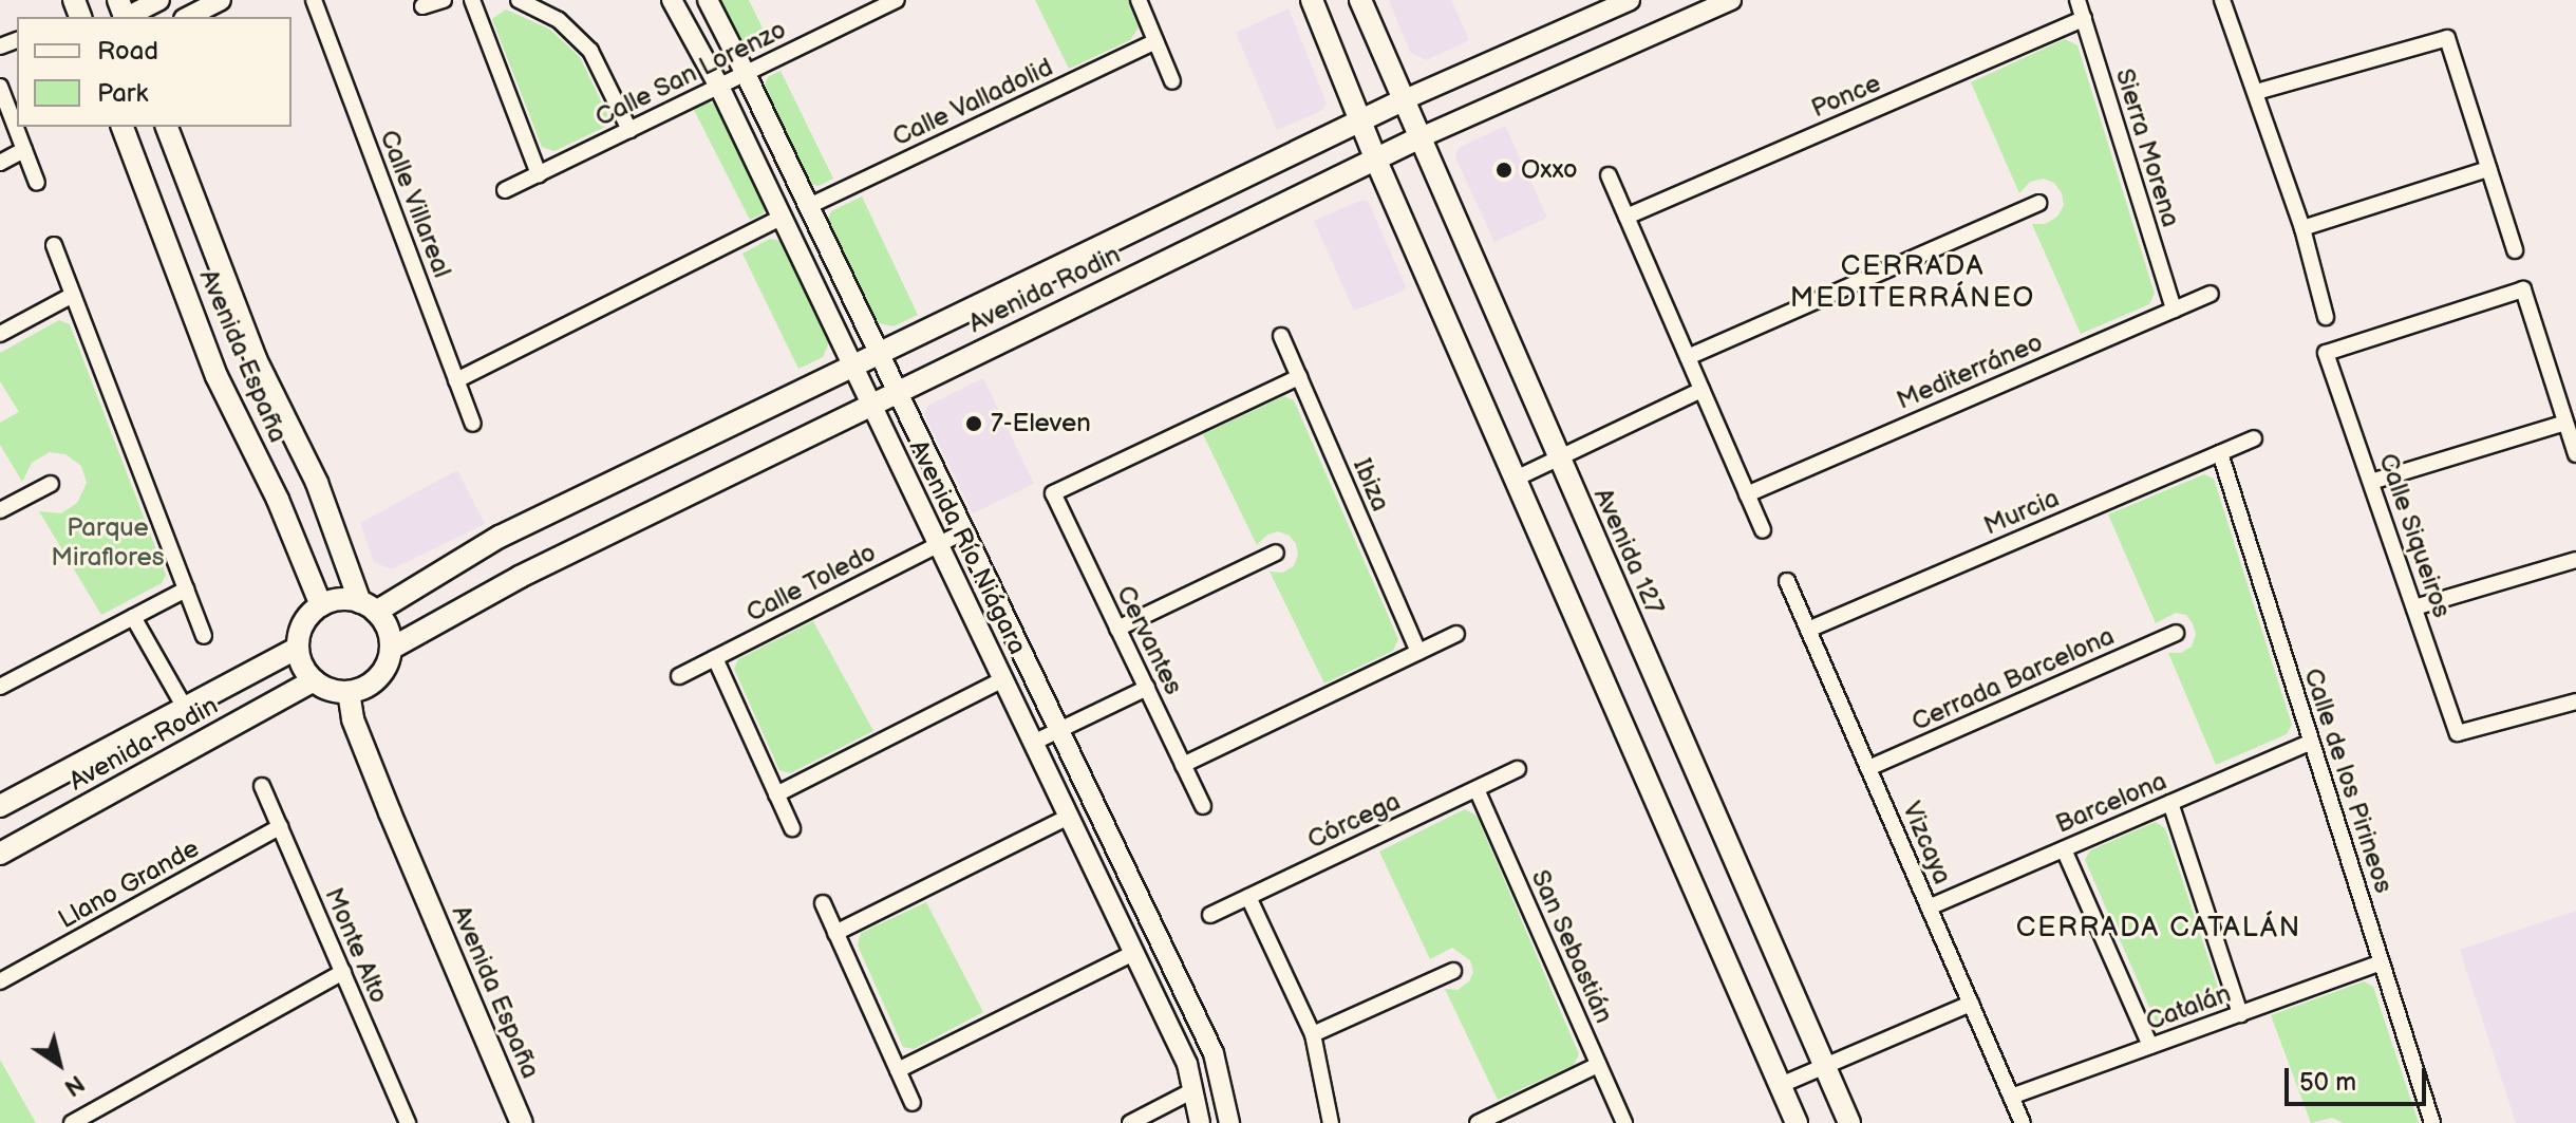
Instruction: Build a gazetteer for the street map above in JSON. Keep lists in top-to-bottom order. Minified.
{"streets":{"main road":["Avenida Rodin","Avenida España","Avenida 127"],"street":["Calle San Lorenzo","Ponce","Calle Valladolid","Sierra Morena","Calle Villareal","Mediterráneo","Ibiza","Murcia","Calle Siqueiros","Avenida Río Niágara","Calle Toledo","Cervantes","Cerrada Barcelona","Calle de los Pirineos","Barcelona","Córcega","Vizcaya","Llano Grande","Monte Alto","San Sebastián","Catalán"]},"crossings":[["Calle San Lorenzo","Avenida Río Niágara"],["Ponce","Sierra Morena"],["Calle Valladolid","Avenida Río Niágara"],["Sierra Morena","Mediterráneo"],["Avenida Rodin","Avenida España"],["Avenida Rodin","Avenida Río Niágara"],["Avenida Rodin","Avenida 127"],["Ibiza","Cervantes"],["Murcia","Calle de los Pirineos"],["Murcia","Vizcaya"],["Avenida Río Niágara","Calle Toledo"],["Cerrada Barcelona","Vizcaya"],["Calle de los Pirineos","Barcelona"],["Calle de los Pirineos","Catalán"],["Barcelona","Vizcaya"],["Córcega","San Sebastián"],["Vizcaya","Catalán"],["Llano Grande","Monte Alto"]],"districts":["CERRADA MEDITERRÁNEO","CERRADA CATALÁN"],"parks":["Parque Miraflores"],"places":["Oxxo","7-Eleven"],"legend":["Road","Park"],"scale_bar":"50 m","north":"bottom right"}
